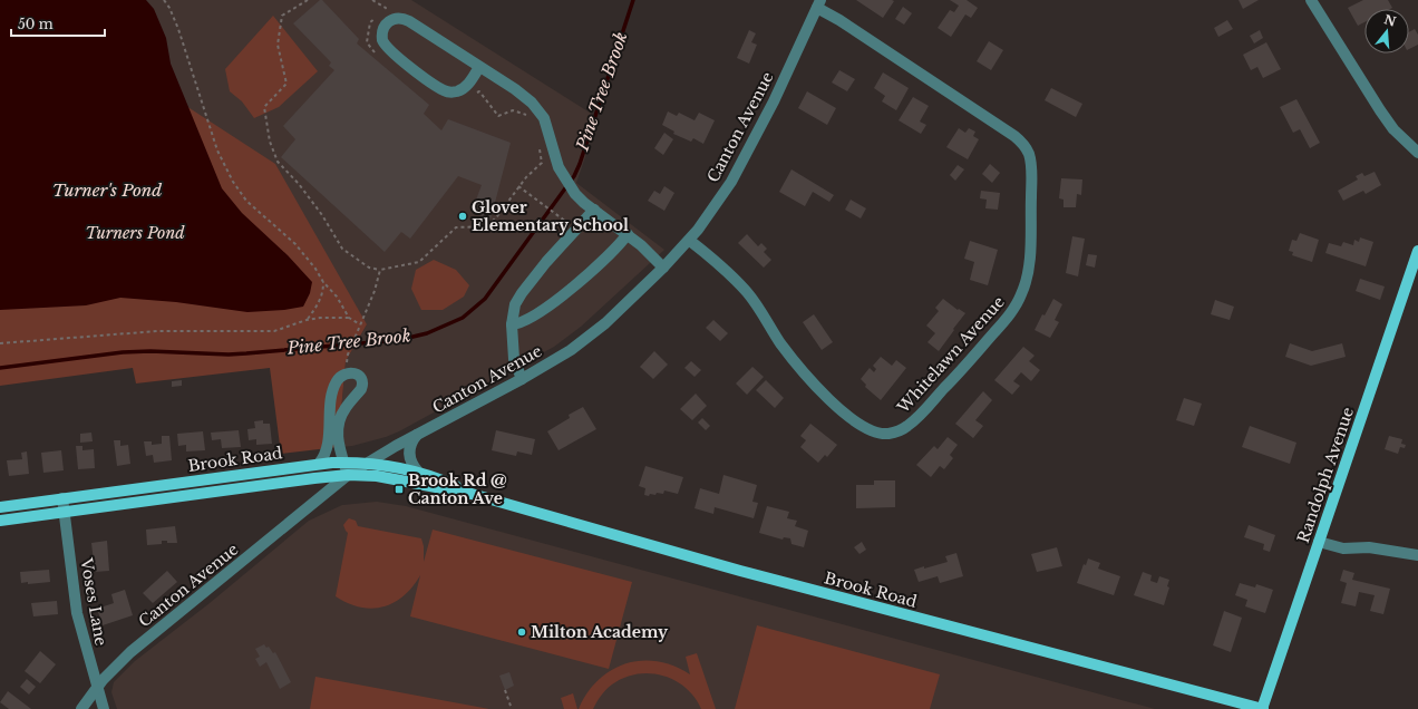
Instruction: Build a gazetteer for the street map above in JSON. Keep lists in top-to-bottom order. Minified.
{"streets":{"main road":["Brook Road","Randolph Avenue"],"street":["Canton Avenue","Whitelawn Avenue","Voses Lane"]},"crossings":[["Canton Avenue","Whitelawn Avenue"],["Canton Avenue","Brook Road"],["Canton Avenue","Voses Lane"],["Brook Road","Randolph Avenue"],["Brook Road","Voses Lane"]],"water":["Pine Tree Brook","Turner's Pond"],"parks":["Turners Pond"],"places":{"other":["Glover Elementary School","Milton Academy"],"transit":["Brook Rd @ Canton Ave"]},"scale_bar":"50 m","north":"top"}
